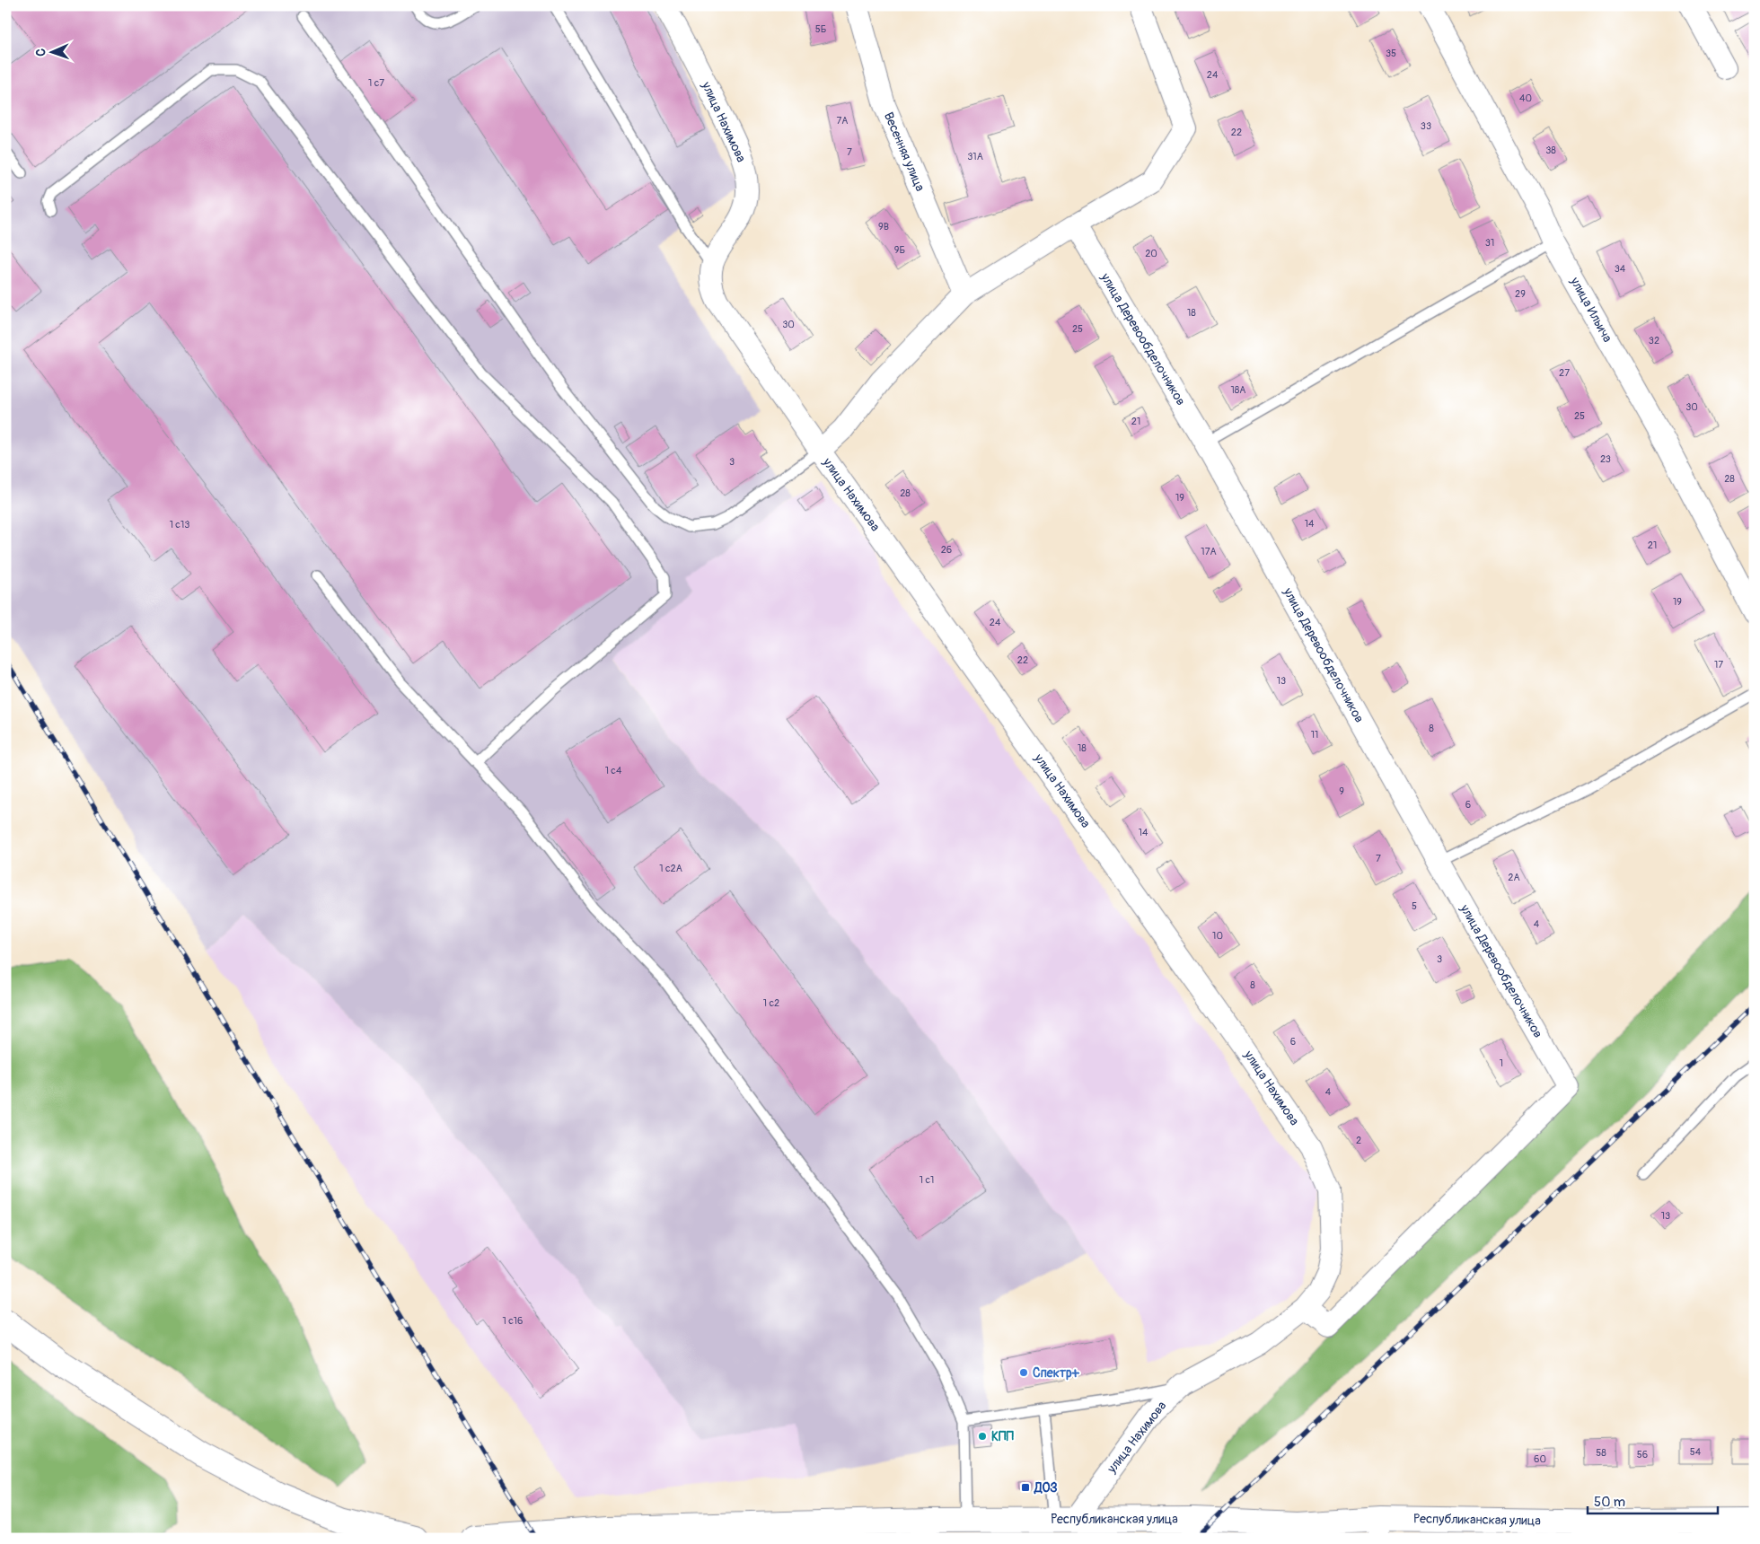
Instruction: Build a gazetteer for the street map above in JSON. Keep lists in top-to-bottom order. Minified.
{"streets":{"main road":["Республиканская улица"],"street":["улица Нахимова","Весенняя улица","улица Ильича","улица Деревообделочников"]},"crossings":[["улица Нахимова","улица Деревообделочников"],["улица Нахимова","Республиканская улица"]],"places":{"other":["Спектр+","КПП"],"transit":["ДОЗ"]},"house_numbers":["5Б","35","24","1 с7","40","7А","33","22","38","7","31А","9В","31","9Б","20","34","29","18","30","25","32","27","18А","30","25","21","23","3","28","28","19","14","1 с13","21","26","17А","19","24","22","17","13","8","11","18","1 с4","9","6","14","7","1 с2А","2А","5","4","10","3","8","1 с2","6","1","4","2","1 с1","13","1 с16","54","58","56","60"],"scale_bar":"50 m","north":"left"}
